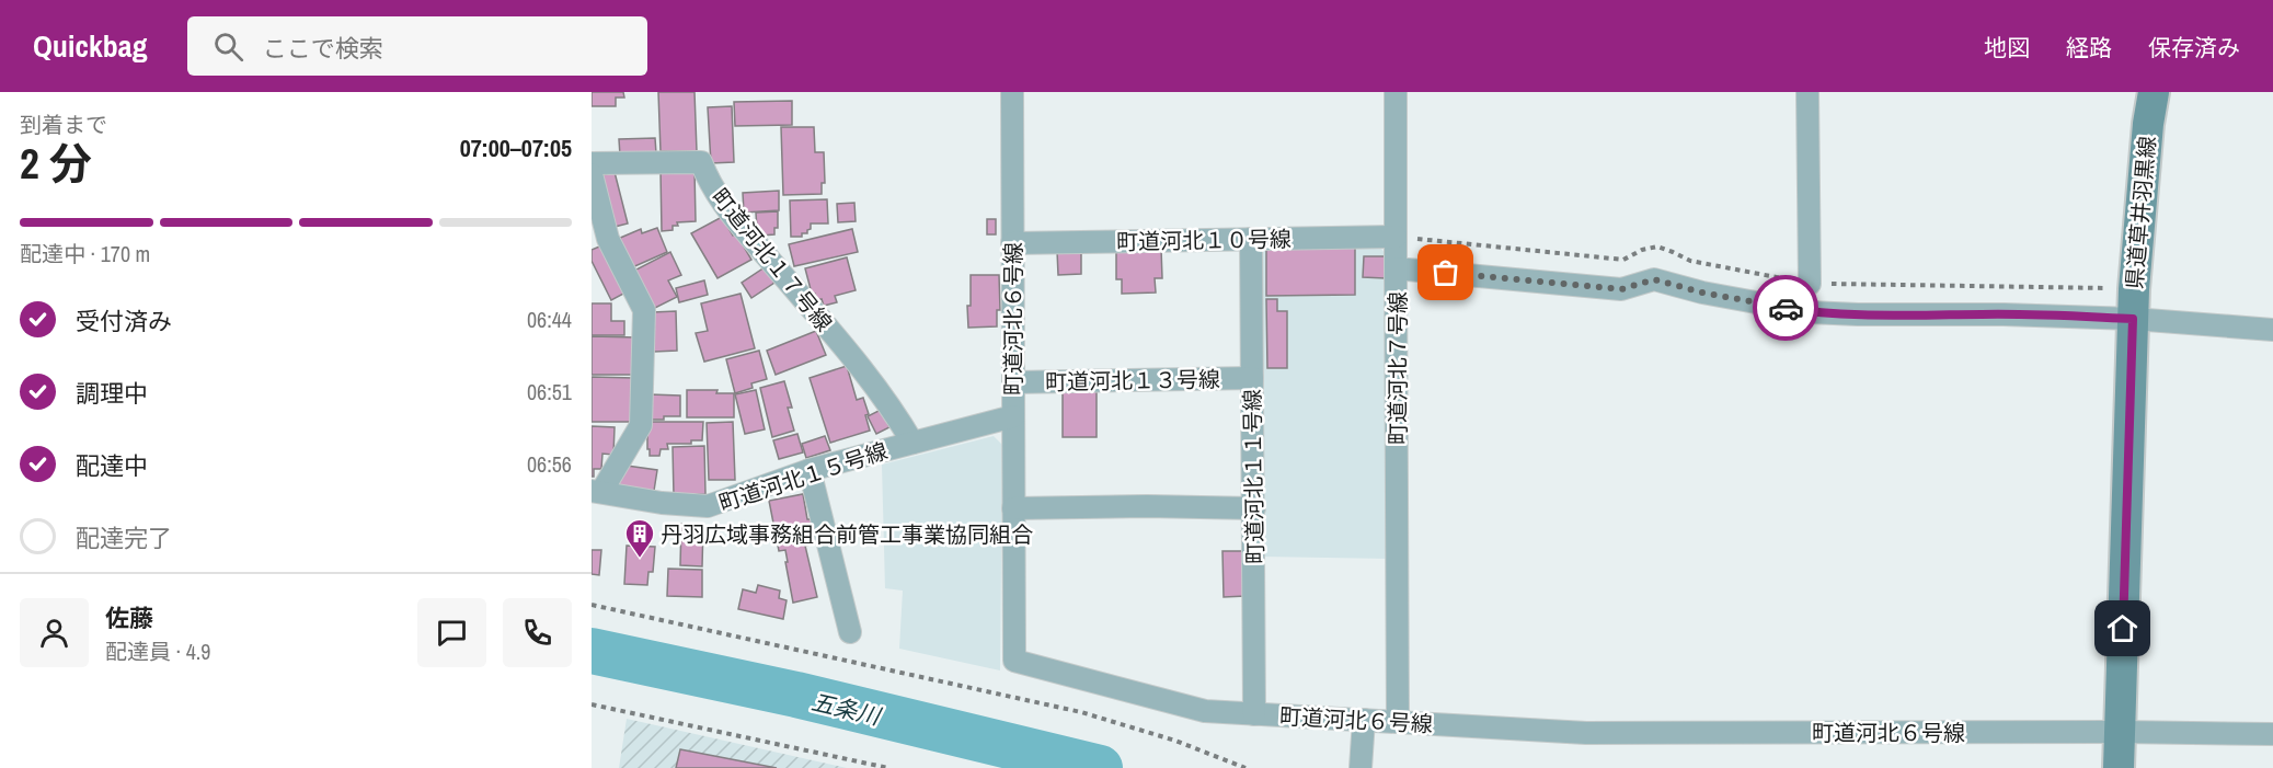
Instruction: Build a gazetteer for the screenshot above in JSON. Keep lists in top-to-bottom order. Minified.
{"streets":{"main road":["県道草井羽黒線"],"street":["町道河北１０号線","町道河北１７号線","町道河北６号線","町道河北７号線","町道河北１３号線","町道河北１５号線","町道河北１１号線"]},"crossings":[["県道草井羽黒線","町道河北６号線"],["県道草井羽黒線","町道河北７号線"],["町道河北１０号線","町道河北６号線"],["町道河北１０号線","町道河北１１号線"],["町道河北１７号線","町道河北１５号線"],["町道河北６号線","町道河北７号線"],["町道河北６号線","町道河北１３号線"],["町道河北６号線","町道河北１５号線"],["町道河北６号線","町道河北１１号線"],["町道河北１３号線","町道河北１１号線"]],"water":["五条川"],"places":{"building":["丹羽広域事務組合前管工事業協同組合"]},"page":{"header":"Quickbag","search":"ここで検索","nav":["地図","経路","保存済み"],"heading":["2 分","到着まで","07:00–07:05"],"panel":["佐藤","配達員 · 4.9"],"bar":"配達中 · 170 m","list":[["受付済み","06:44"],["調理中","06:51"],["配達中","06:56"],"配達完了"]}}
